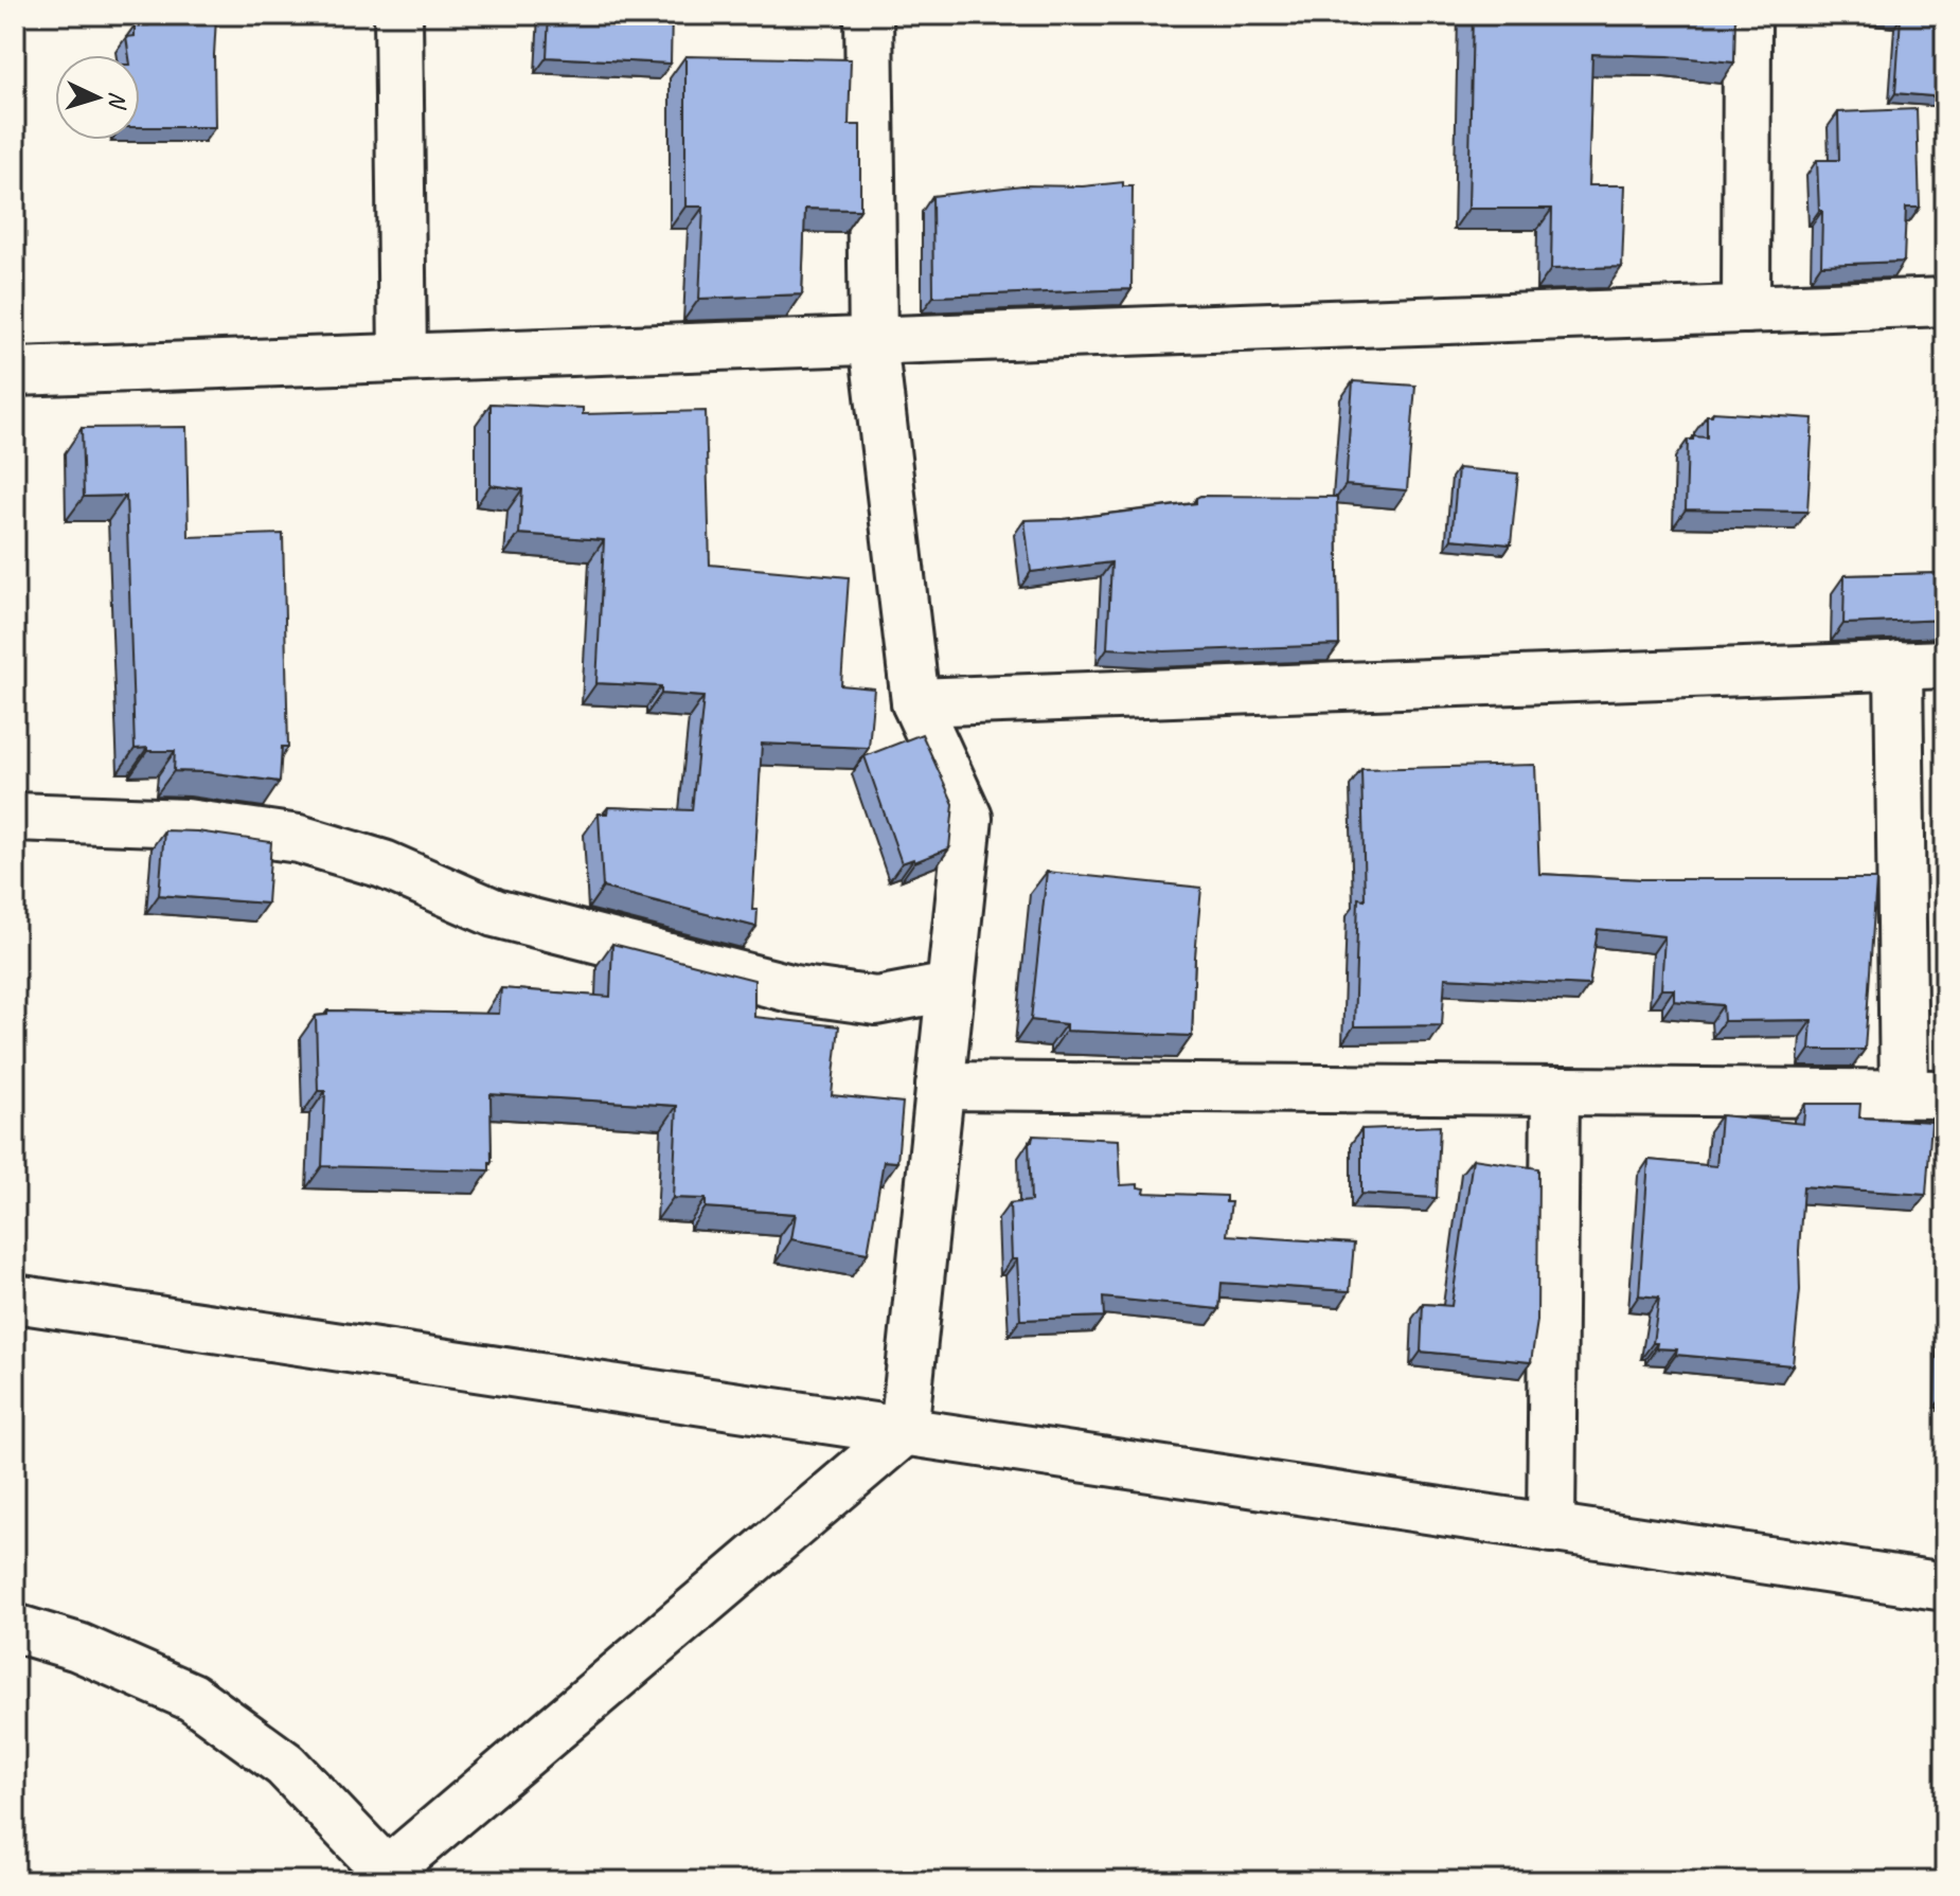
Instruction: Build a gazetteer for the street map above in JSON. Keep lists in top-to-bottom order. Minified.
{"north":"right"}
